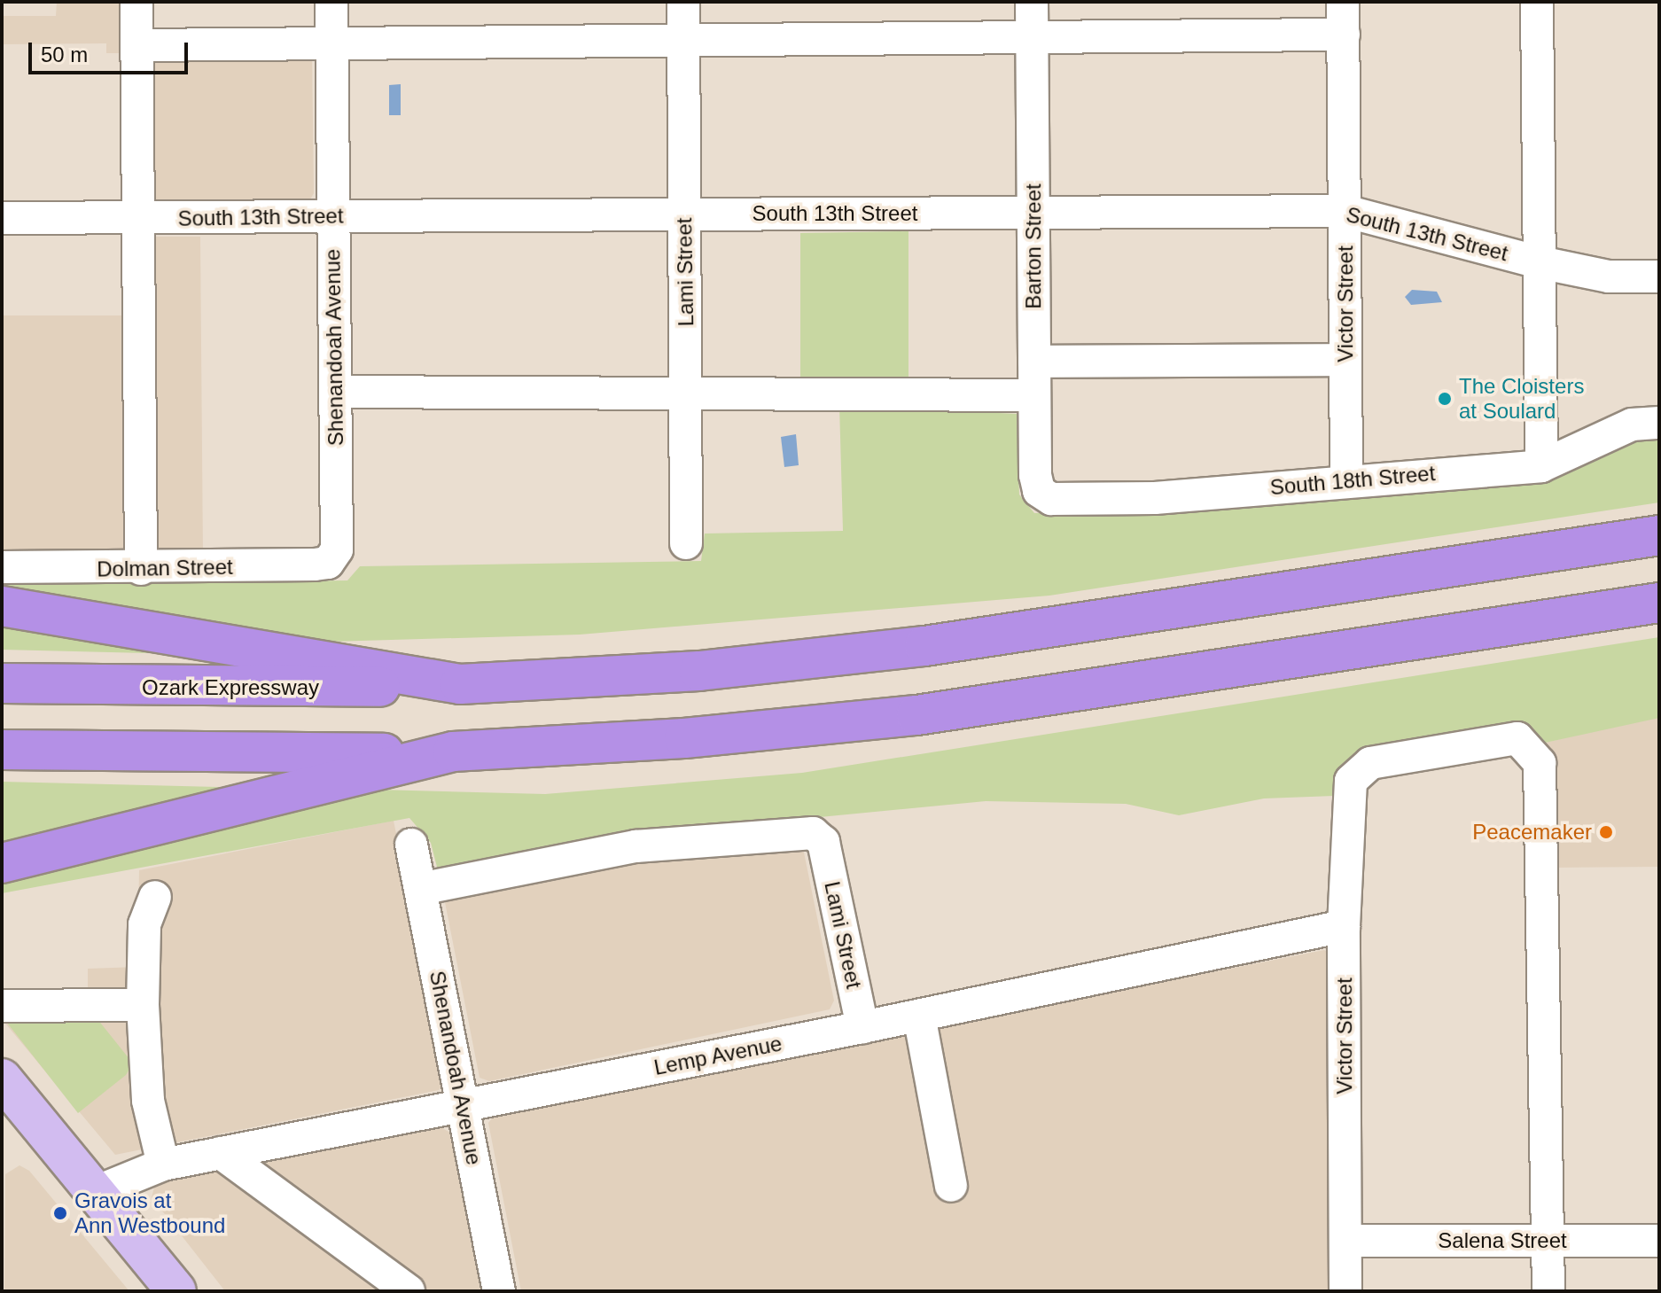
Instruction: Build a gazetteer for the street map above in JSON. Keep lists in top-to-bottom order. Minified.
{"streets":{"highway":["Ozark Expressway"],"street":["South 13th Street","Barton Street","Lami Street","Victor Street","Shenandoah Avenue","South 18th Street","Dolman Street","Lemp Avenue","Salena Street"]},"crossings":[["South 13th Street","Barton Street"],["South 13th Street","Lami Street"],["South 13th Street","Victor Street"],["South 13th Street","Shenandoah Avenue"],["Barton Street","South 18th Street"],["Lami Street","Shenandoah Avenue"],["Lami Street","Lemp Avenue"],["Victor Street","South 18th Street"],["Victor Street","Lemp Avenue"],["Victor Street","Salena Street"],["Shenandoah Avenue","Dolman Street"],["Shenandoah Avenue","Lemp Avenue"]],"places":["The Cloisters at Soulard","Peacemaker","Gravois at Ann Westbound"],"scale_bar":"50 m"}
